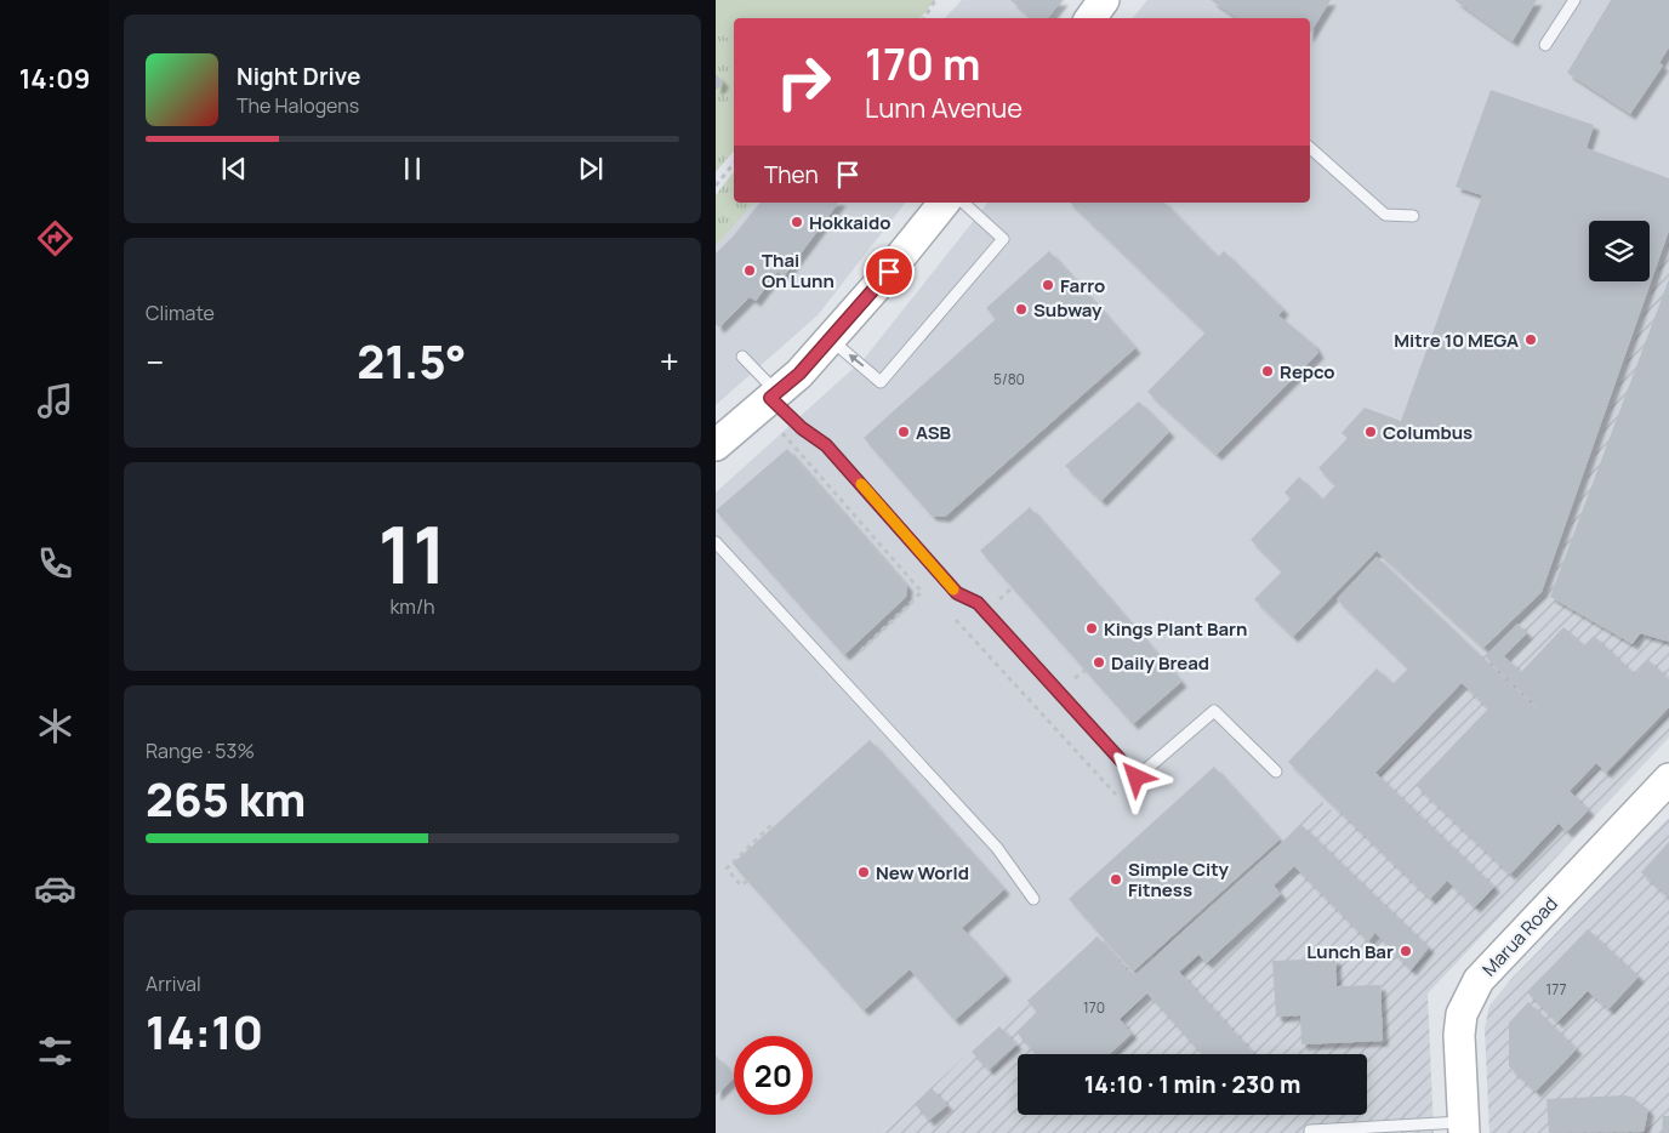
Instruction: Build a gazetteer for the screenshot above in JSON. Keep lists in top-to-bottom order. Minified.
{"streets":{"street":["Marua Road"]},"places":["Hokkaido","Thai On Lunn","Farro","Subway","Mitre 10 MEGA","Repco","ASB","Columbus","Kings Plant Barn","Daily Bread","New World","Simple City Fitness","Lunch Bar"],"house_numbers":["5/80","177","170"],"page":{"tabs":"14:09","turn":["170 m","Lunn Avenue"],"song":["Night Drive","The Halogens"],"then":"Then","tile":["Climate",["11","km/h"],["Range · 53%","265 km"],["Arrival","14:10"]],"heat":["−","21.5°","+"],"limit":"20","trip":"14:10 · 1 min · 230 m"}}
